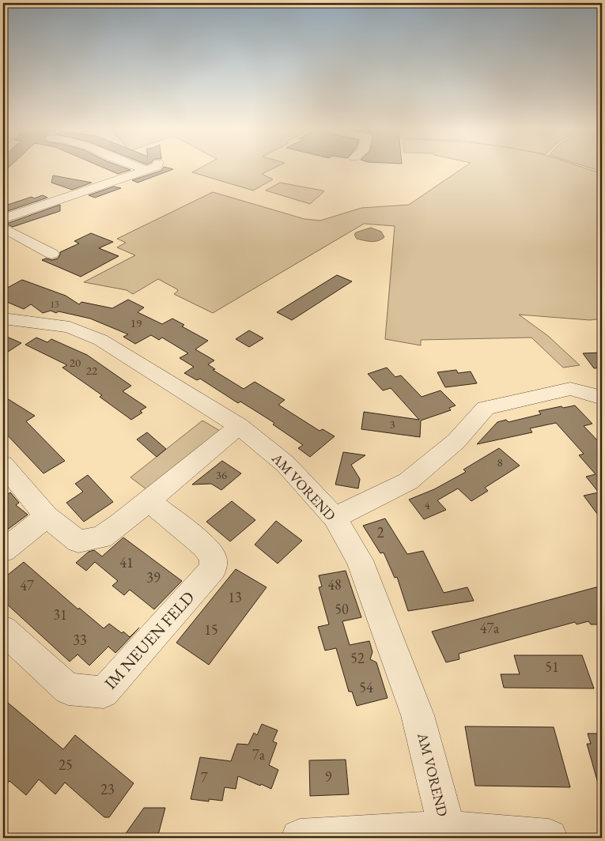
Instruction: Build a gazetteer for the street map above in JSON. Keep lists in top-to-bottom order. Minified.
{"streets":{"street":["AM VOREND","IM NEUEN FELD"]},"house_numbers":["13","19","20","22","3","8","36","4","2","41","39","48","47","13","50","31","47a","15","33","52","51","54","7a","25","9","7","23"]}
